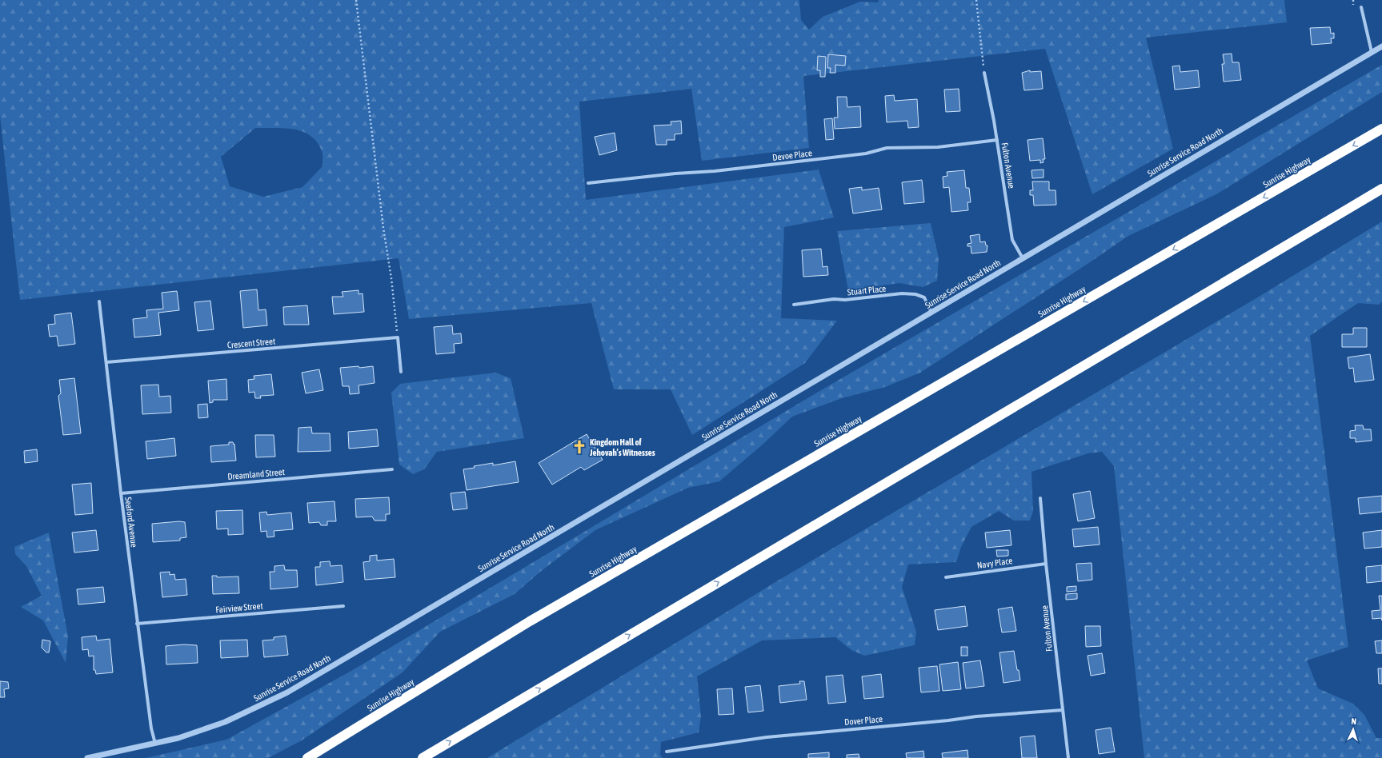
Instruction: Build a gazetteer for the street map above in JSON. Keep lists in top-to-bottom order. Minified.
{"streets":{"highway":["Sunrise Highway"],"street":["Sunrise Service Road North","Devoe Place","Fulton Avenue","Stuart Place","Crescent Street","Dreamland Street","Seaford Avenue","Navy Place","Fairview Street","Dover Place"]},"crossings":[["Sunrise Service Road North","Fulton Avenue"],["Sunrise Service Road North","Stuart Place"],["Sunrise Service Road North","Seaford Avenue"],["Devoe Place","Fulton Avenue"],["Fulton Avenue","Navy Place"],["Fulton Avenue","Dover Place"],["Crescent Street","Seaford Avenue"],["Dreamland Street","Seaford Avenue"],["Seaford Avenue","Fairview Street"]],"places":{"church":["Kingdom Hall of Jehovah’s Witnesses"]},"north":"top"}
